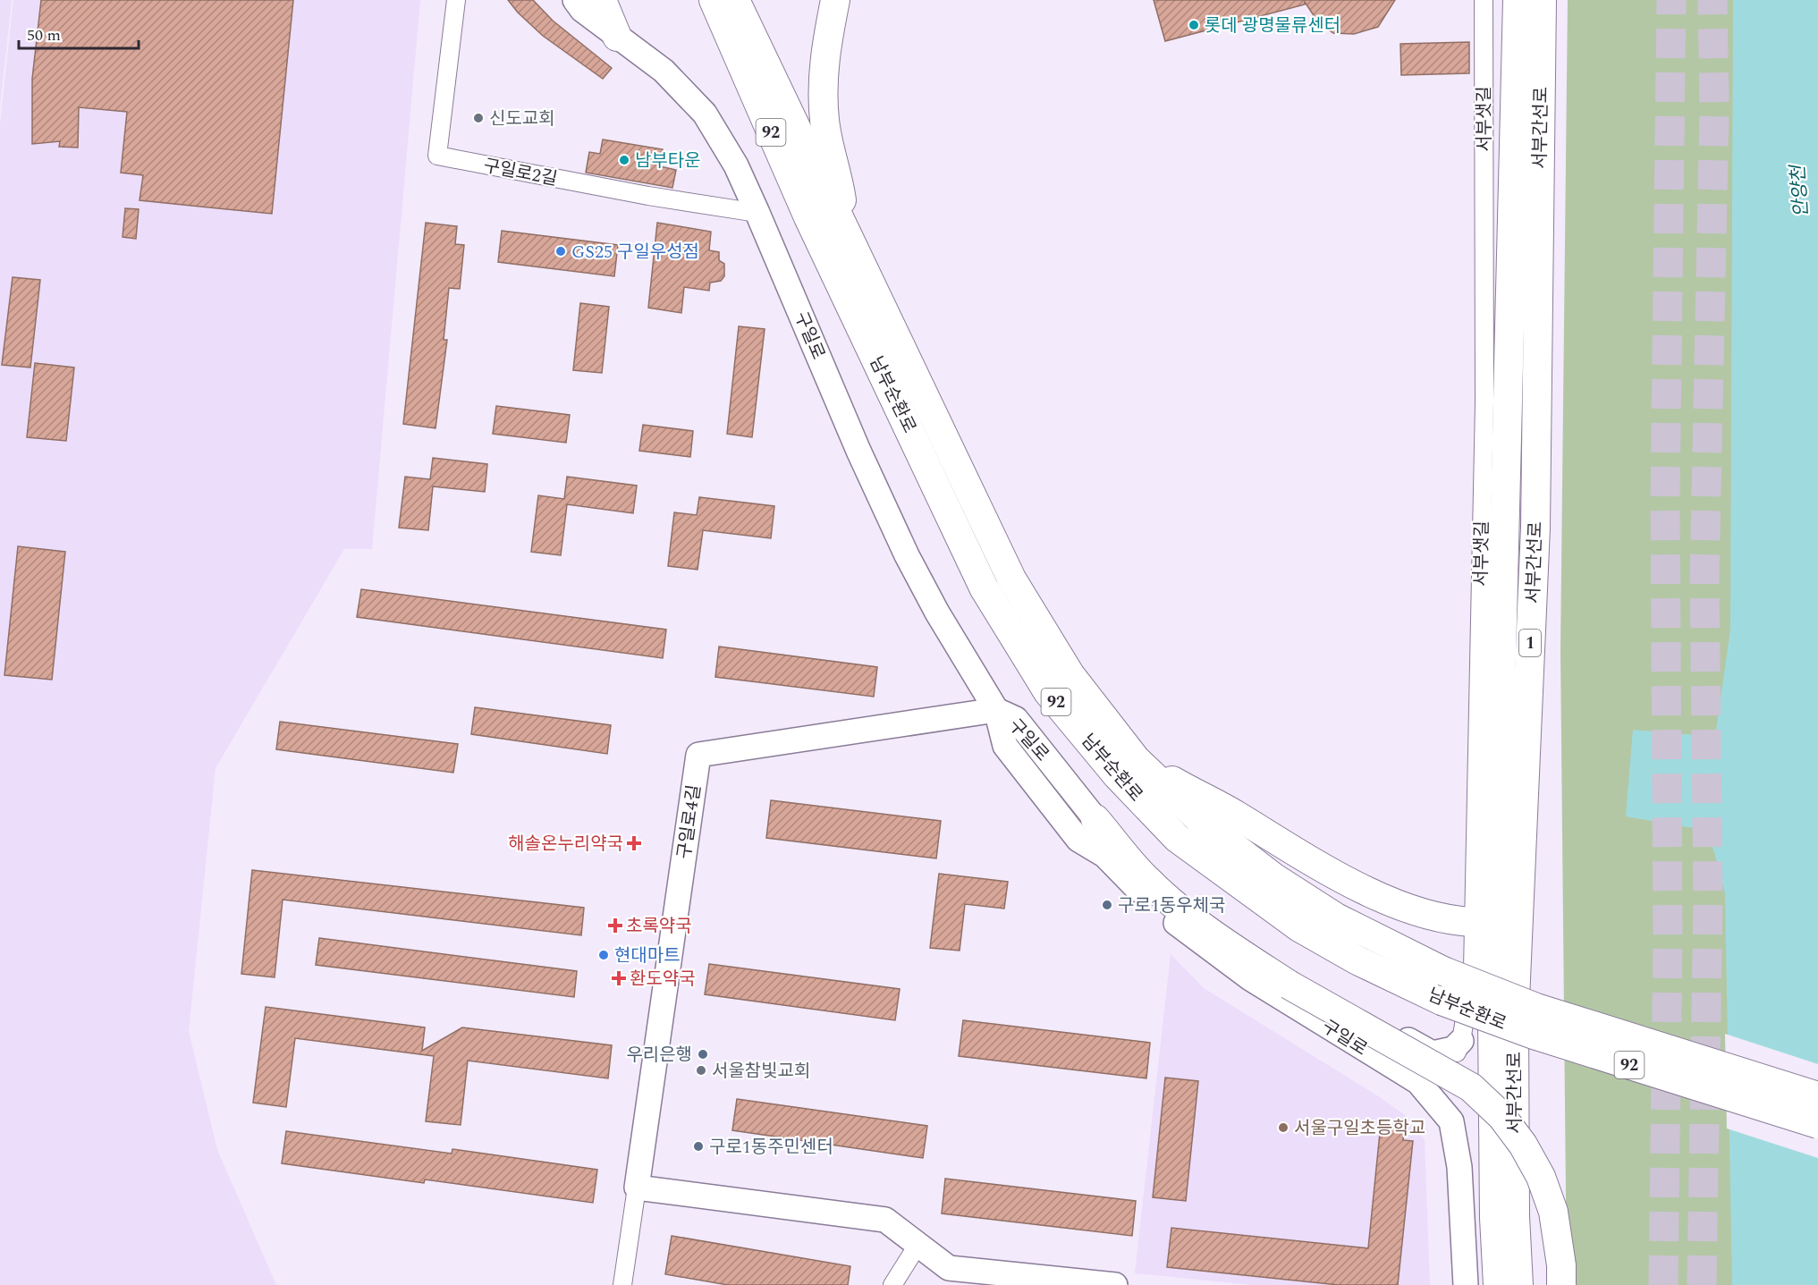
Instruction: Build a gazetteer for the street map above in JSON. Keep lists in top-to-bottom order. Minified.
{"streets":{"main road":["서부간선로","92","구일로","남부순환로","1","구일로4길"],"street":["서부샛길","구일로2길"]},"crossings":[["구일로2길","구일로"],["구일로","구일로4길"]],"water":["안양천"],"places":{"other":["롯데 광명물류센터","신도교회","남부타운","GS25 구일우성점","구로1동우체국","현대마트","우리은행","서울참빛교회","서울구일초등학교","구로1동주민센터"],"health":["해솔온누리약국","초록약국","환도약국"]},"scale_bar":"50 m"}
